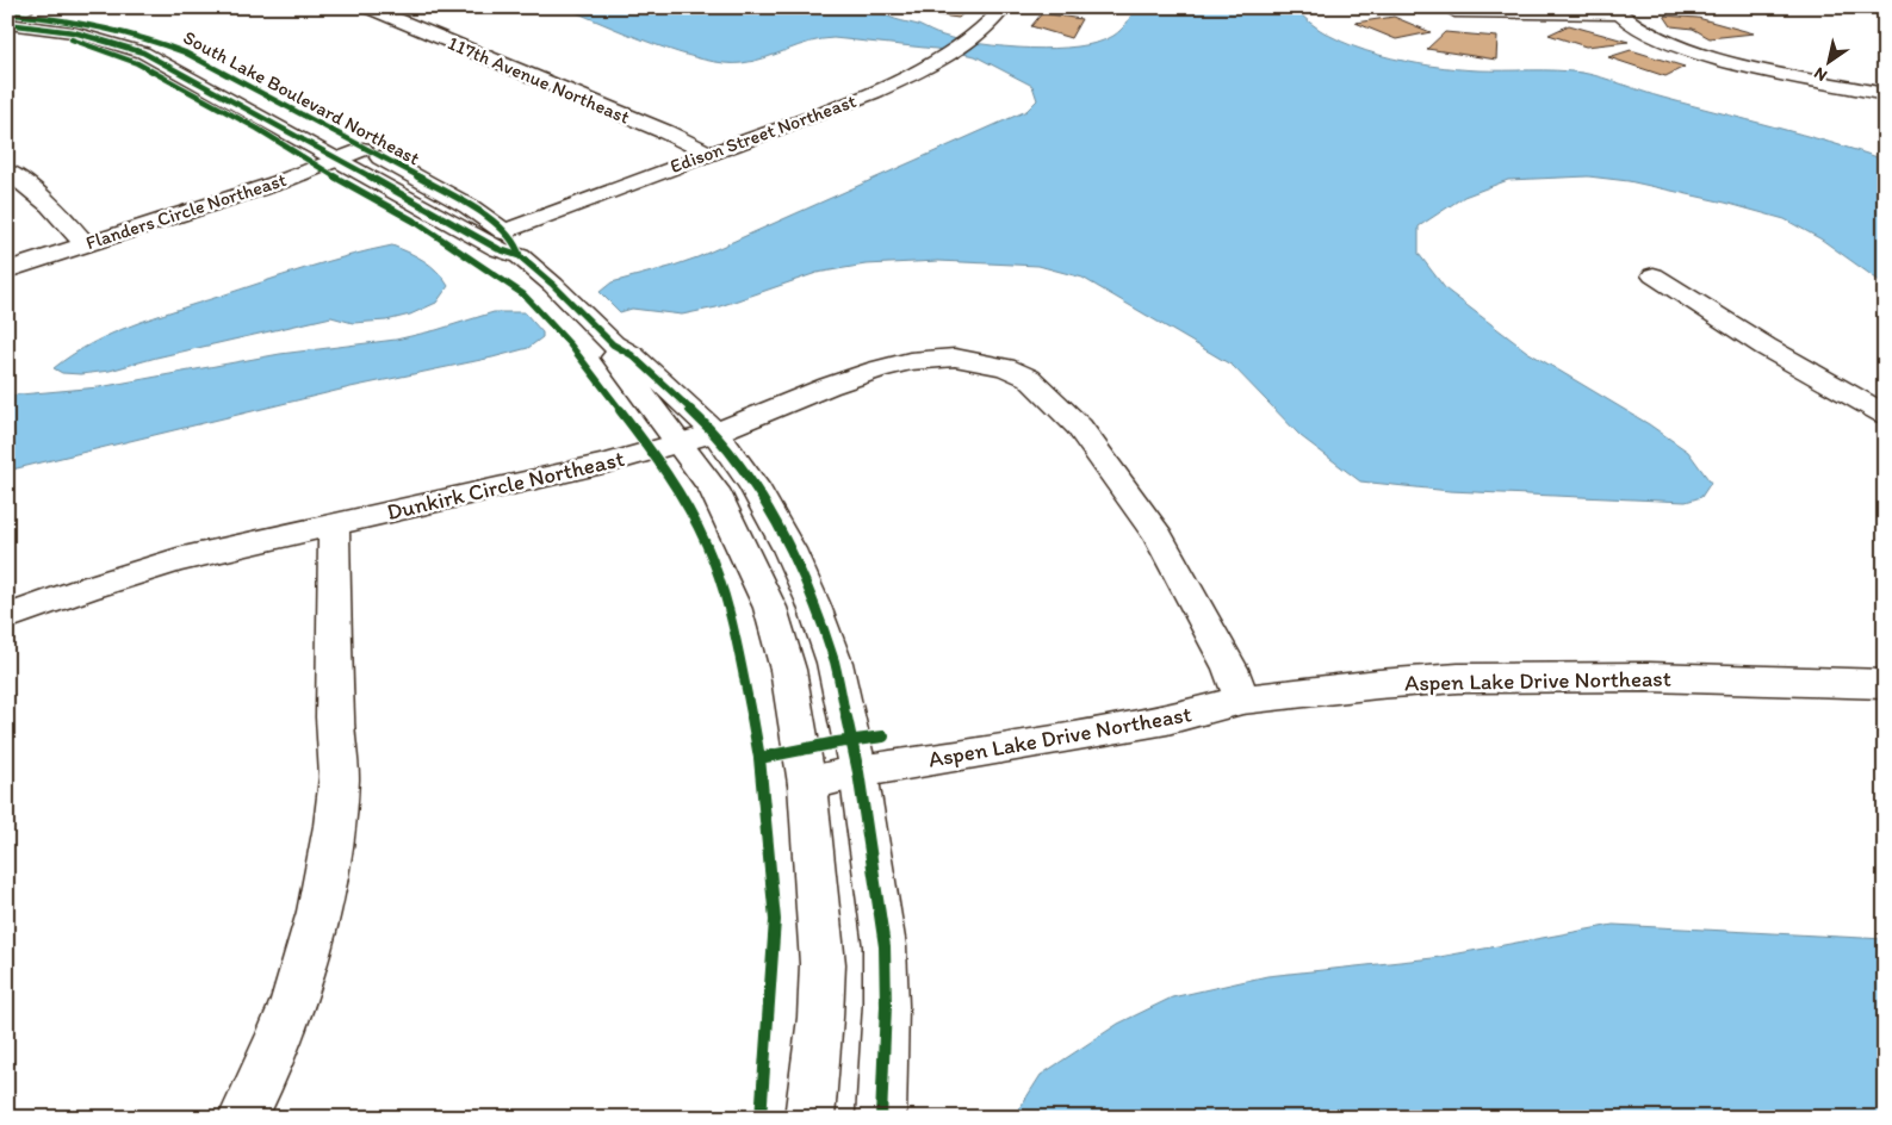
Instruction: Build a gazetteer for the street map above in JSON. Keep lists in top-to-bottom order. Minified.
{"streets":{"street":["117th Avenue Northeast","South Lake Boulevard Northeast","Edison Street Northeast","Flanders Circle Northeast","Dunkirk Circle Northeast","Aspen Lake Drive Northeast"]},"crossings":[["117th Avenue Northeast","Edison Street Northeast"],["South Lake Boulevard Northeast","Edison Street Northeast"],["South Lake Boulevard Northeast","Flanders Circle Northeast"],["South Lake Boulevard Northeast","Dunkirk Circle Northeast"],["South Lake Boulevard Northeast","Aspen Lake Drive Northeast"],["Dunkirk Circle Northeast","Aspen Lake Drive Northeast"]],"north":"bottom left"}
